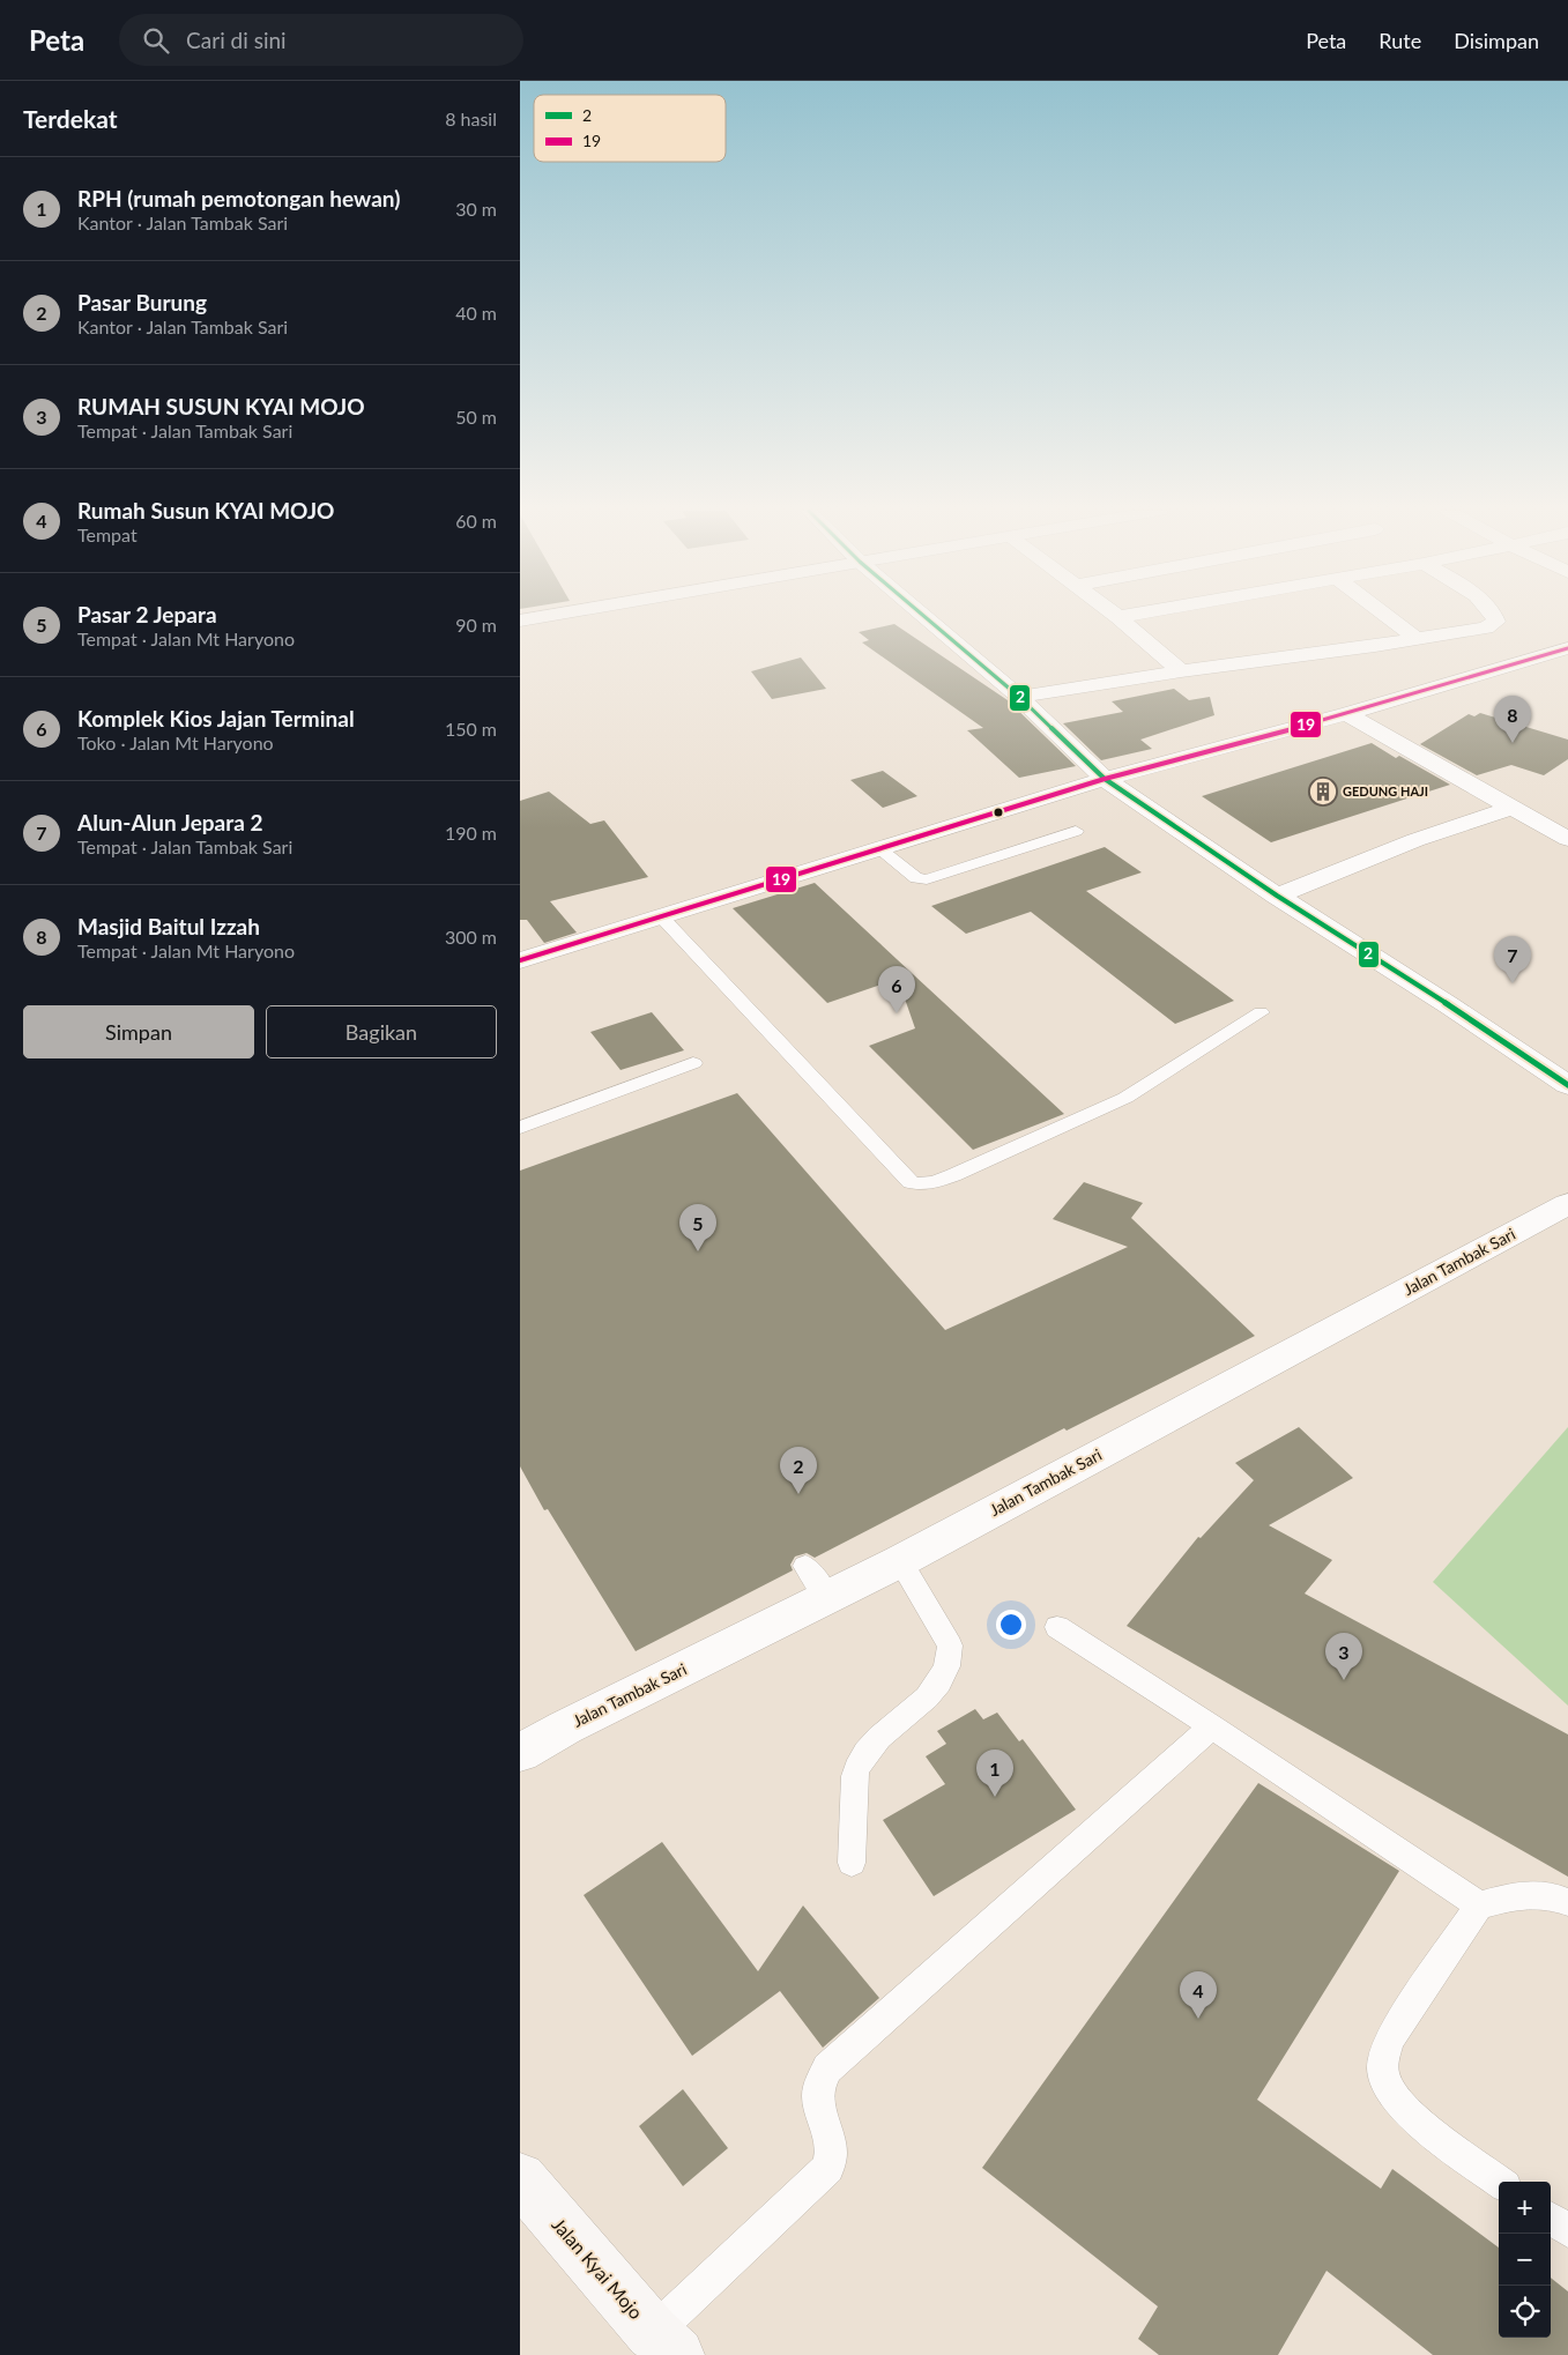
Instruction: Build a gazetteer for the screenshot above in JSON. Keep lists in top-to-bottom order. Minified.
{"streets":{"main road":["Jalan Kyai Mojo"],"street":["Jalan Tambak Sari"]},"places":{"building":["GEDUNG HAJI"]},"lines":["transit line 2","transit line 19"],"legend":["2","19"],"page":{"header":"Peta","search":"Cari di sini","nav":["Peta","Rute","Disimpan"],"heading":["Terdekat","8 hasil"],"list":[{"mark":"1","name":"RPH (rumah pemotongan hewan)","note":"Kantor · Jalan Tambak Sari","value":"30 m"},{"mark":"2","name":"Pasar Burung","note":"Kantor · Jalan Tambak Sari","value":"40 m"},{"mark":"3","name":"RUMAH SUSUN KYAI MOJO","note":"Tempat · Jalan Tambak Sari","value":"50 m"},{"mark":"4","name":"Rumah Susun KYAI MOJO","note":"Tempat","value":"60 m"},{"mark":"5","name":"Pasar 2 Jepara","note":"Tempat · Jalan Mt Haryono","value":"90 m"},{"mark":"6","name":"Komplek Kios Jajan Terminal","note":"Toko · Jalan Mt Haryono","value":"150 m"},{"mark":"7","name":"Alun-Alun Jepara 2","note":"Tempat · Jalan Tambak Sari","value":"190 m"},{"mark":"8","name":"Masjid Baitul Izzah","note":"Tempat · Jalan Mt Haryono","value":"300 m"}],"pins":["8","7","6","5","2","3","1","4"],"buttons":["Simpan","Bagikan"],"map_buttons":["+","−"]}}
